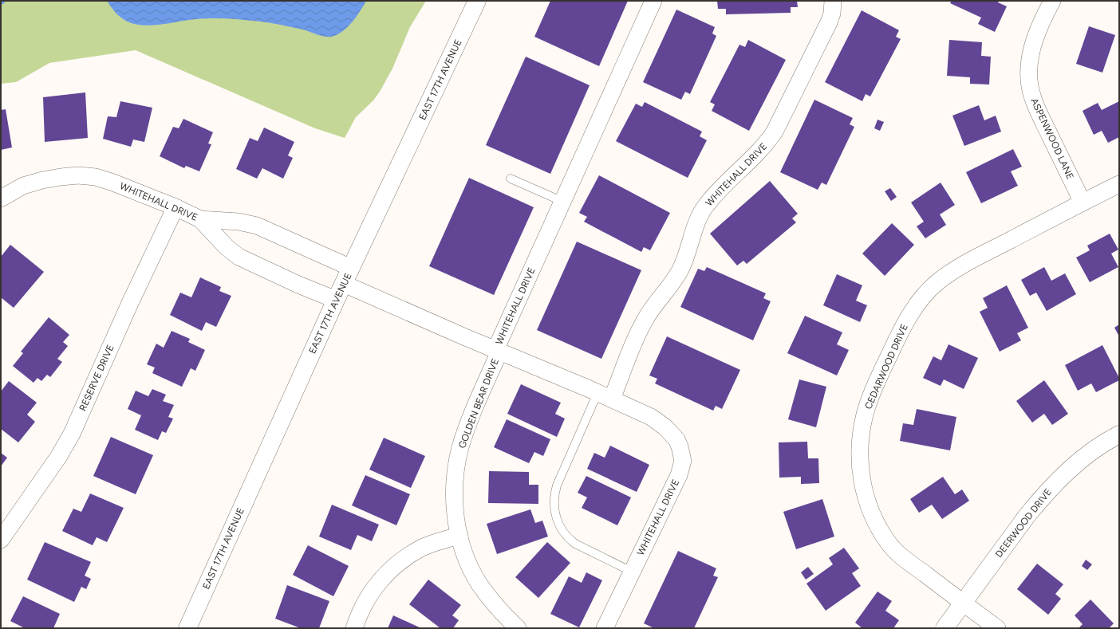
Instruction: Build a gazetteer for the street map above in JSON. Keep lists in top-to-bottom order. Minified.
{"streets":{"main road":["EAST 17TH AVENUE","DEERWOOD DRIVE"],"street":["ASPENWOOD LANE","WHITEHALL DRIVE","CEDARWOOD DRIVE","RESERVE DRIVE","GOLDEN BEAR DRIVE"]},"crossings":[["EAST 17TH AVENUE","WHITEHALL DRIVE"],["ASPENWOOD LANE","CEDARWOOD DRIVE"],["WHITEHALL DRIVE","RESERVE DRIVE"],["WHITEHALL DRIVE","GOLDEN BEAR DRIVE"],["CEDARWOOD DRIVE","DEERWOOD DRIVE"]]}
